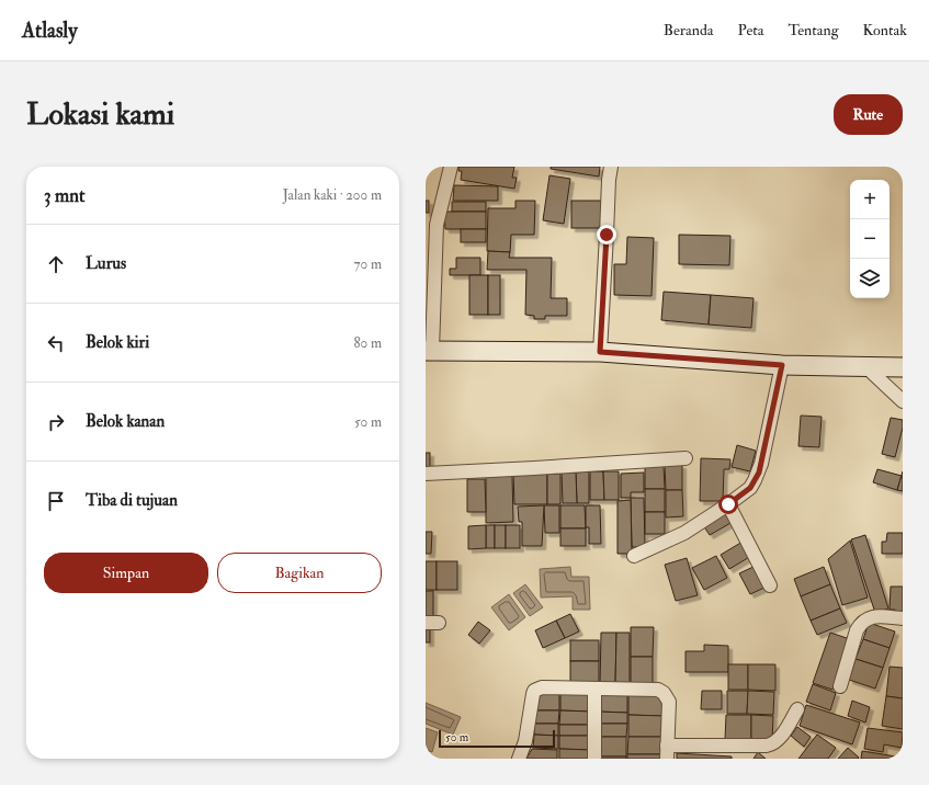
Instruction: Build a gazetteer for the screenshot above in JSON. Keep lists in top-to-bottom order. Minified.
{"scale_bar":"50 m","page":{"header":"Atlasly","nav":["Beranda","Peta","Tentang","Kontak"],"buttons":["Rute",["Simpan","Bagikan"]],"title":"Lokasi kami","heading":["3 mnt","Jalan kaki · 200 m"],"map_buttons":["+","−"],"list":[["Lurus","70 m"],["Belok kiri","80 m"],["Belok kanan","50 m"],"Tiba di tujuan"],"scale":"50 m"}}
